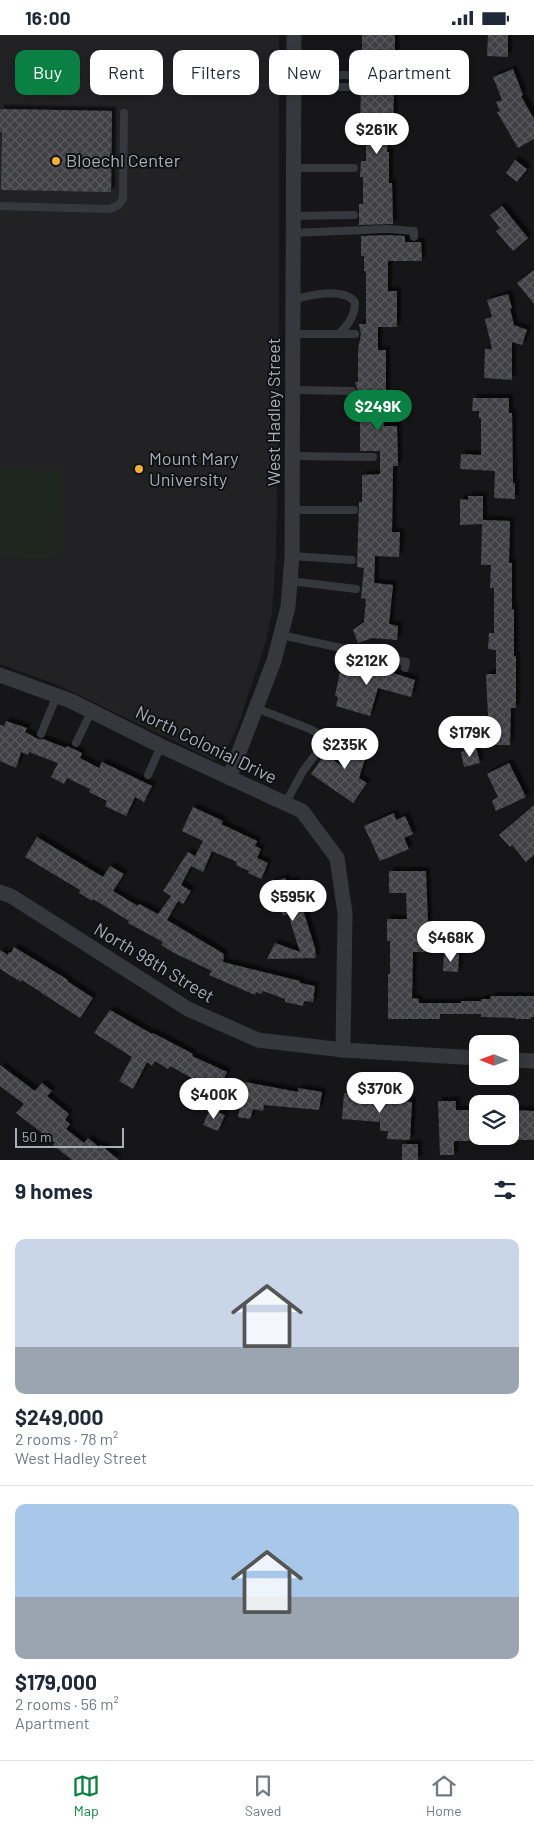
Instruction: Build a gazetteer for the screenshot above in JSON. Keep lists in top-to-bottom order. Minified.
{"streets":{"street":["West Hadley Street","North Colonial Drive","North 98th Street"]},"crossings":[["West Hadley Street","North Colonial Drive"],["North Colonial Drive","North 98th Street"]],"places":["Bloechl Center","Mount Mary University"],"scale_bar":"50 m","north":"left","page":{"status":"16:00","chip":["Buy","Rent","Filters","New","Apartment"],"price":["$261K","$249K","$212K","$179K","$235K","$595K","$468K","$370K","$400K"],"scale":"50 m","heading":"9 homes","list":[{"name":"$249,000","note":"2 rooms · 78 m² · West Hadley Street"},{"name":"$179,000","note":"2 rooms · 56 m² · Apartment"}],"tabs":["Map","Saved","Home"]}}
